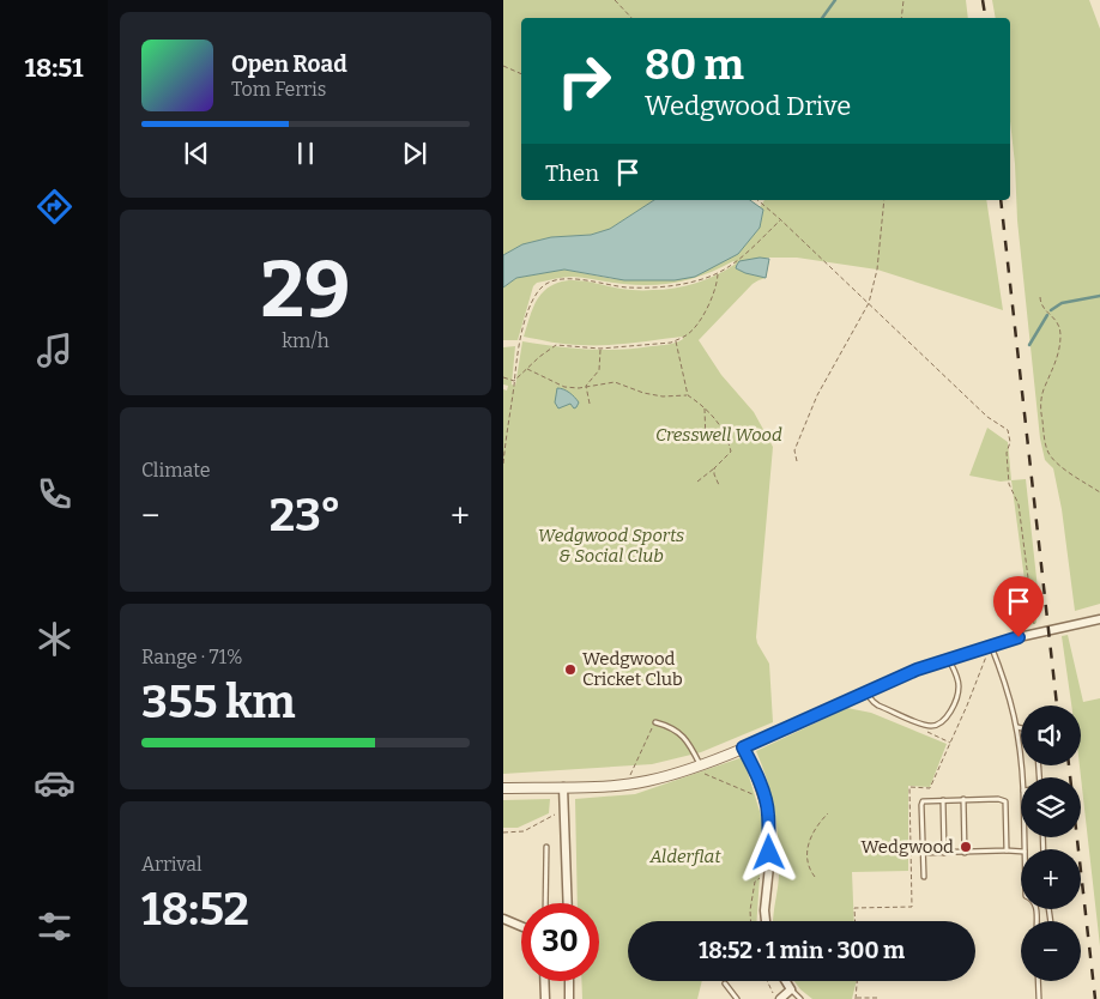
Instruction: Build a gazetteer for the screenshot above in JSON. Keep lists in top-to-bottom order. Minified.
{"parks":["Cresswell Wood","Wedgwood Sports & Social Club","Alderflat"],"places":["Wedgwood Cricket Club","Wedgwood"],"page":{"tabs":"18:51","turn":["80 m","Wedgwood Drive"],"song":["Open Road","Tom Ferris"],"then":"Then","tile":[["29","km/h"],"Climate",["Range · 71%","355 km"],["Arrival","18:52"]],"heat":["−","23°","+"],"map_buttons":["+","−"],"limit":"30","trip":"18:52 · 1 min · 300 m"}}
